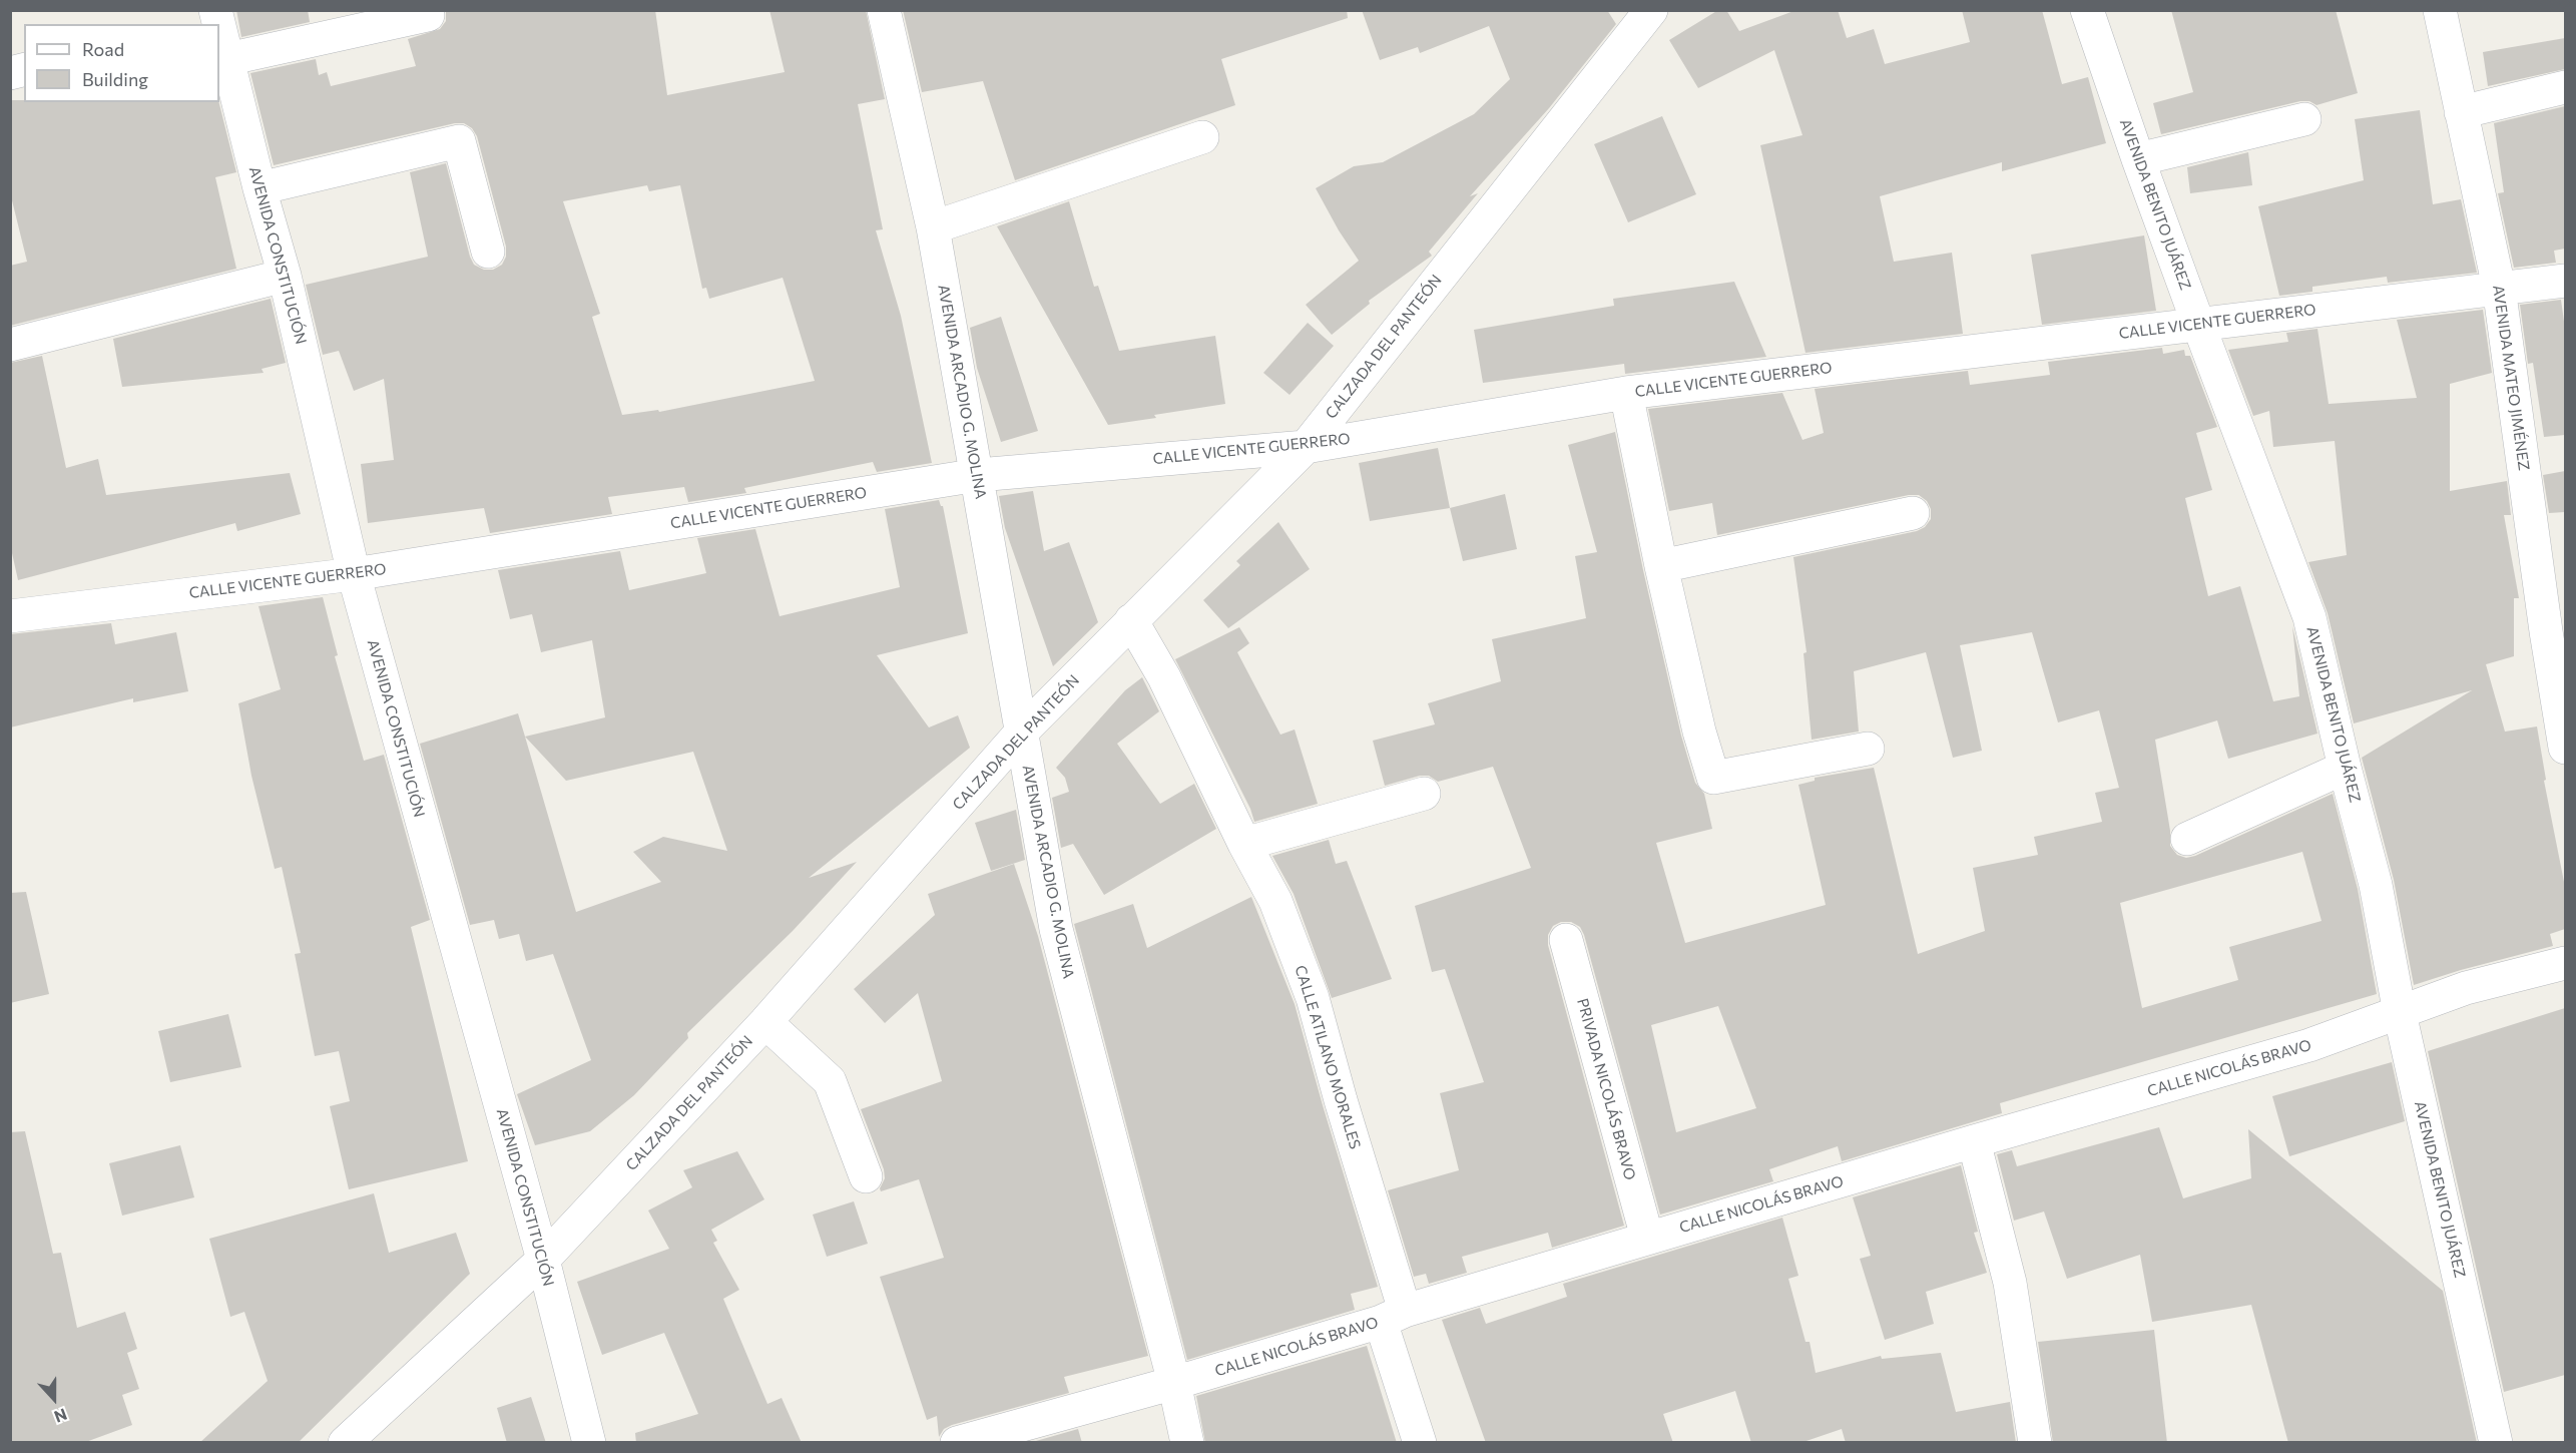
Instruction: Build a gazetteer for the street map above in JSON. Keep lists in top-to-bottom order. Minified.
{"streets":{"street":["AVENIDA BENITO JUÁREZ","AVENIDA CONSTITUCIÓN","CALLE VICENTE GUERRERO","CALZADA DEL PANTEÓN","AVENIDA MATEO JIMÉNEZ","AVENIDA ARCADIO G. MOLINA","CALLE ATILANO MORALES","CALLE NICOLÁS BRAVO","PRIVADA NICOLÁS BRAVO"]},"crossings":[["AVENIDA BENITO JUÁREZ","CALLE VICENTE GUERRERO"],["AVENIDA BENITO JUÁREZ","CALLE NICOLÁS BRAVO"],["AVENIDA CONSTITUCIÓN","CALLE VICENTE GUERRERO"],["AVENIDA CONSTITUCIÓN","CALZADA DEL PANTEÓN"],["CALLE VICENTE GUERRERO","CALZADA DEL PANTEÓN"],["CALLE VICENTE GUERRERO","AVENIDA MATEO JIMÉNEZ"],["CALLE VICENTE GUERRERO","AVENIDA ARCADIO G. MOLINA"],["CALZADA DEL PANTEÓN","AVENIDA ARCADIO G. MOLINA"],["CALZADA DEL PANTEÓN","CALLE ATILANO MORALES"],["AVENIDA ARCADIO G. MOLINA","CALLE NICOLÁS BRAVO"],["CALLE ATILANO MORALES","CALLE NICOLÁS BRAVO"],["CALLE NICOLÁS BRAVO","PRIVADA NICOLÁS BRAVO"]],"legend":["Road","Building"],"north":"bottom"}
